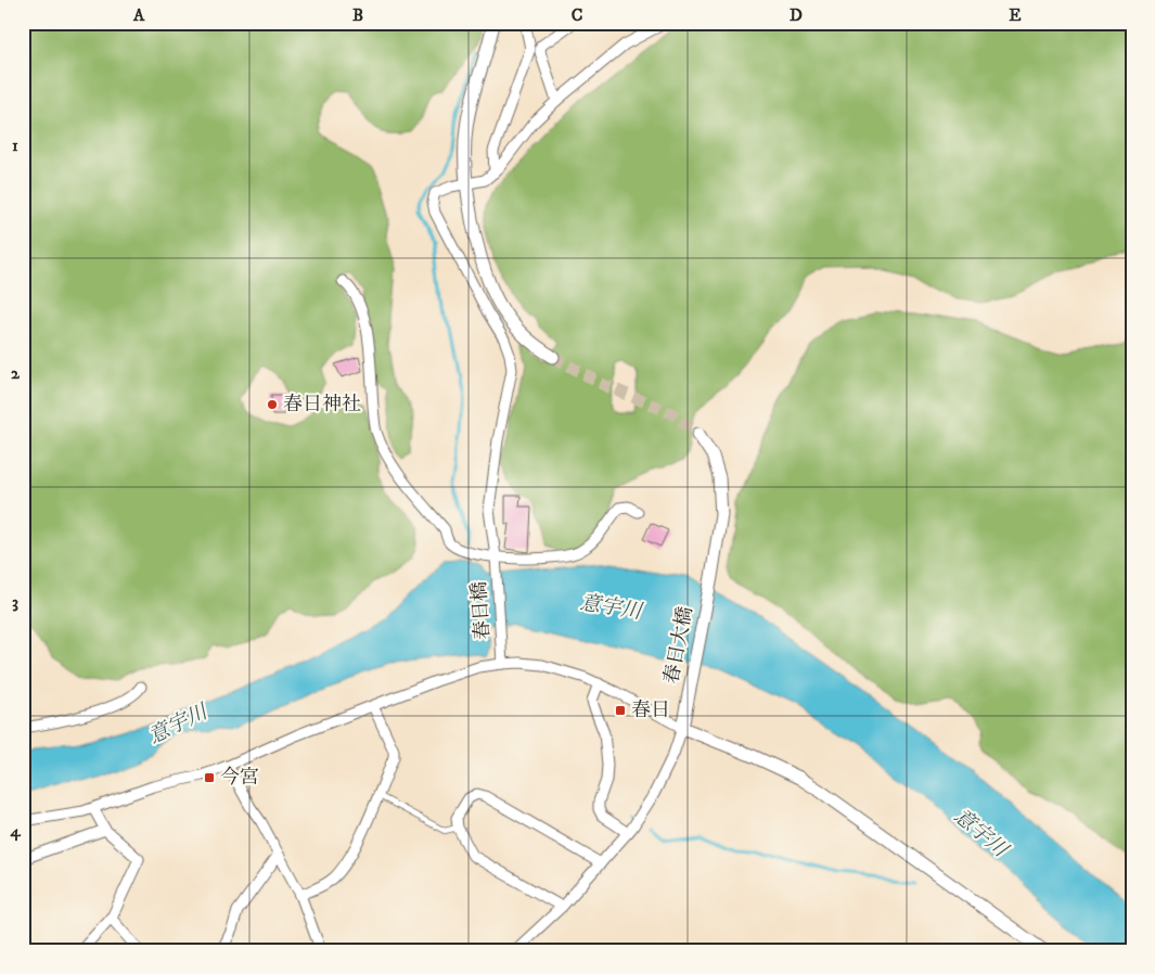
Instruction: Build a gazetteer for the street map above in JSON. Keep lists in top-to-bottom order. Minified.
{"streets":{"street":["春日橋","春日大橋"]},"water":["意宇川"],"places":{"other":["春日神社"],"transit":["春日","今宮"]},"grid":{"columns":["A","B","C","D","E"],"rows":["1","2","3","4"]}}
